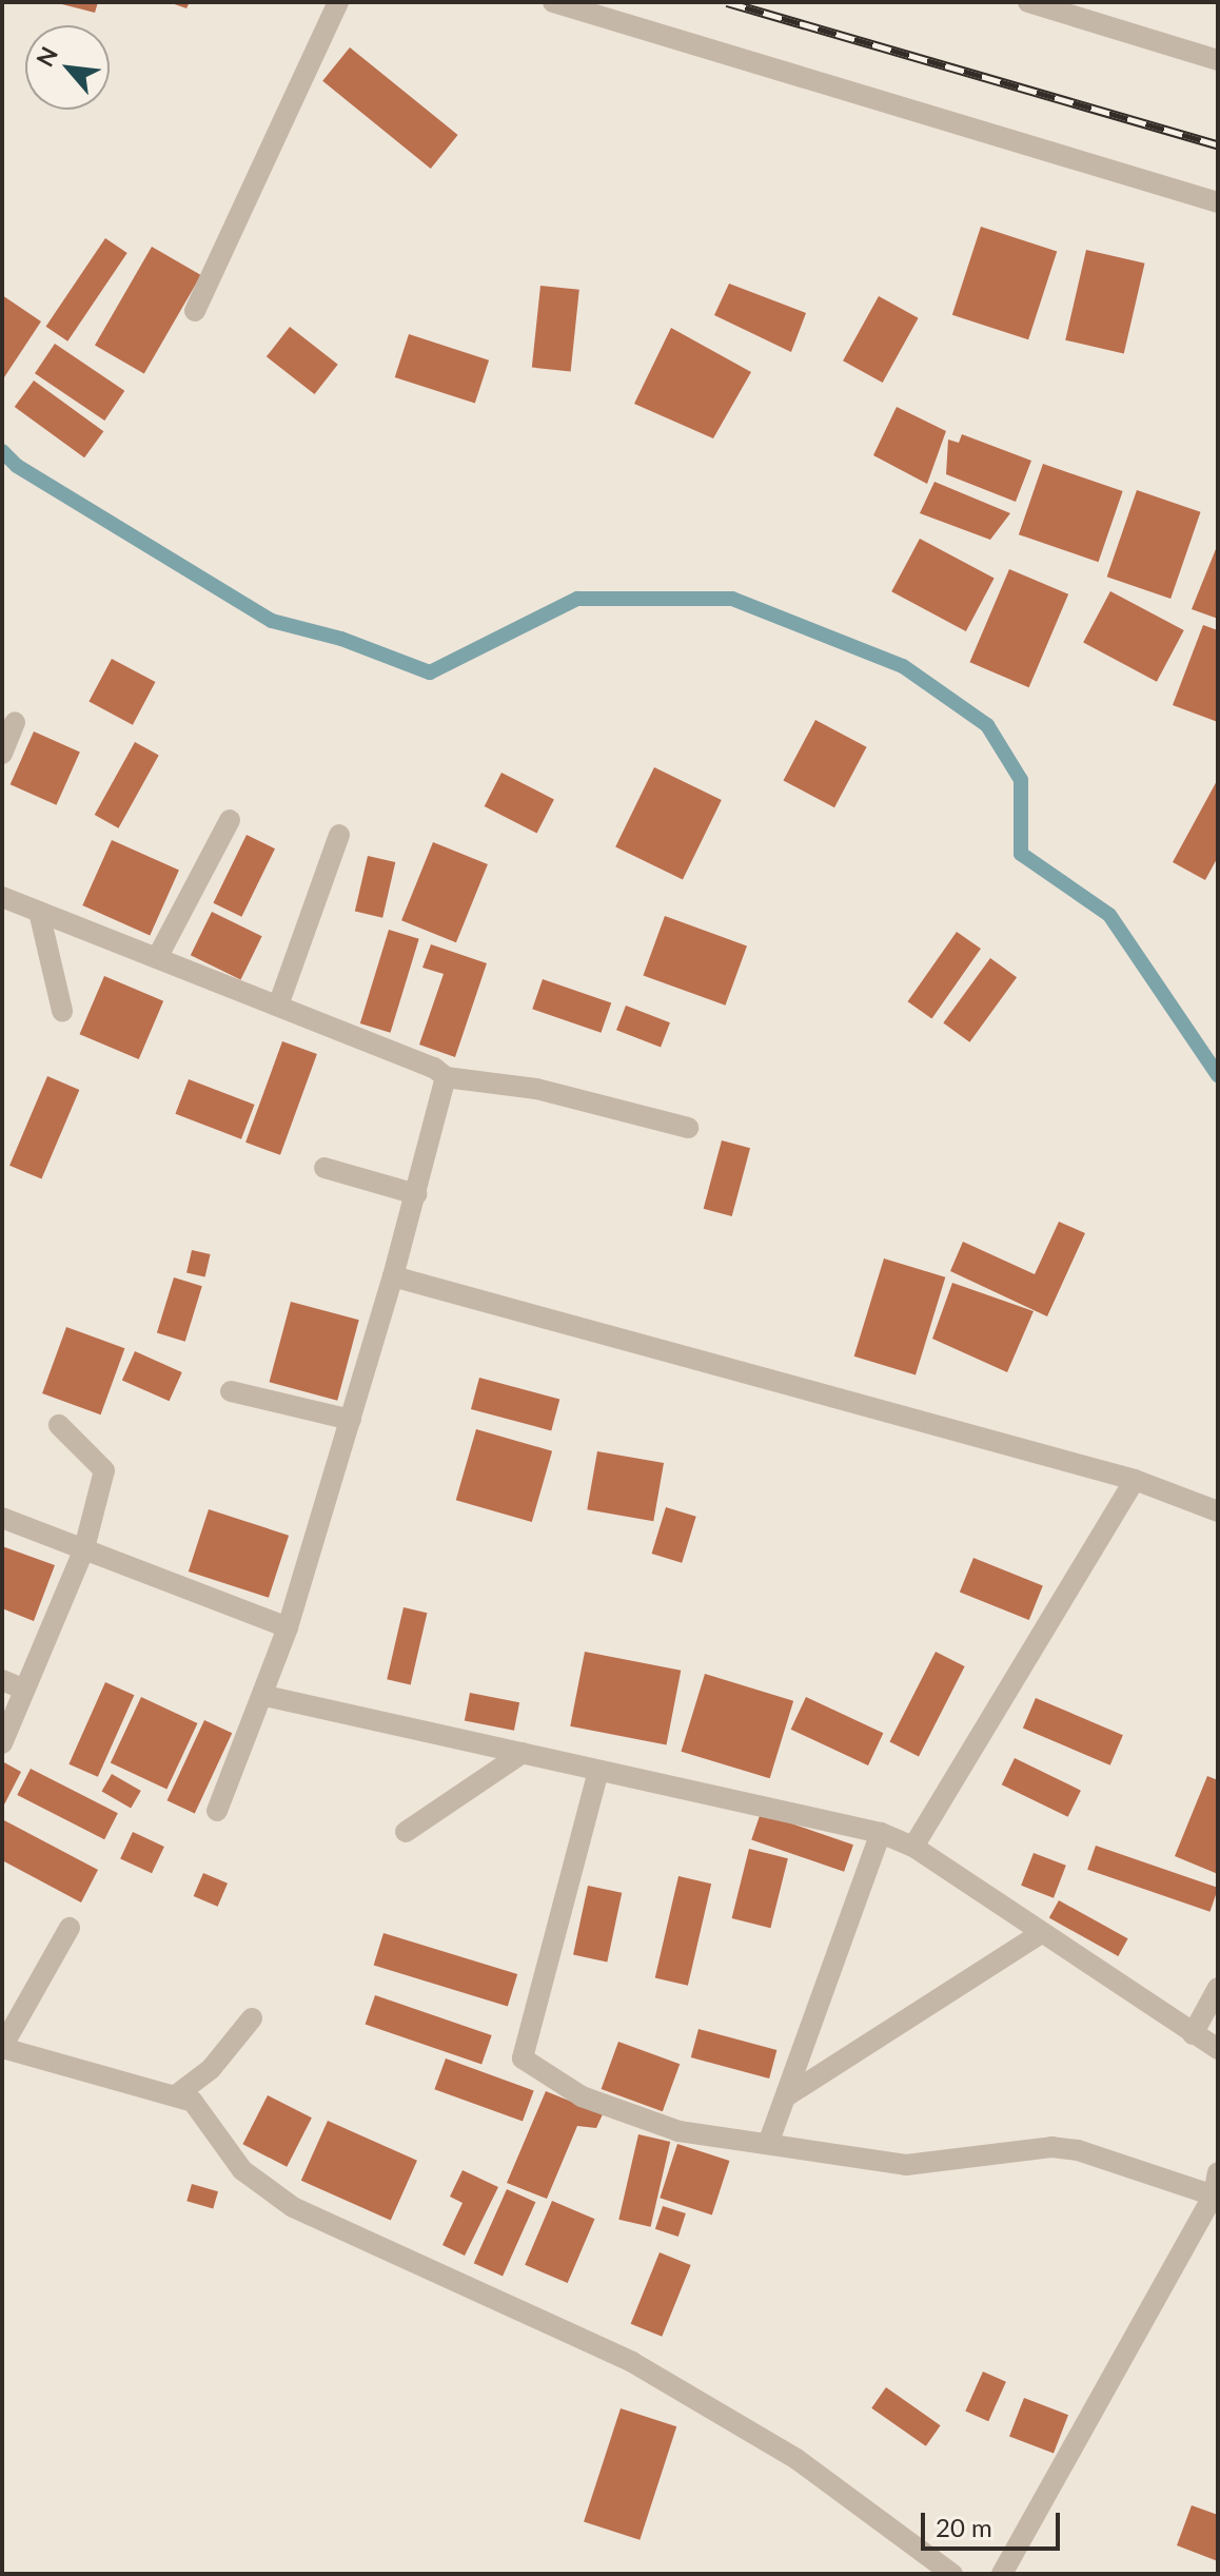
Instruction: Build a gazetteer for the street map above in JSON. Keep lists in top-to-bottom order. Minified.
{"scale_bar":"20 m","north":"top left"}
